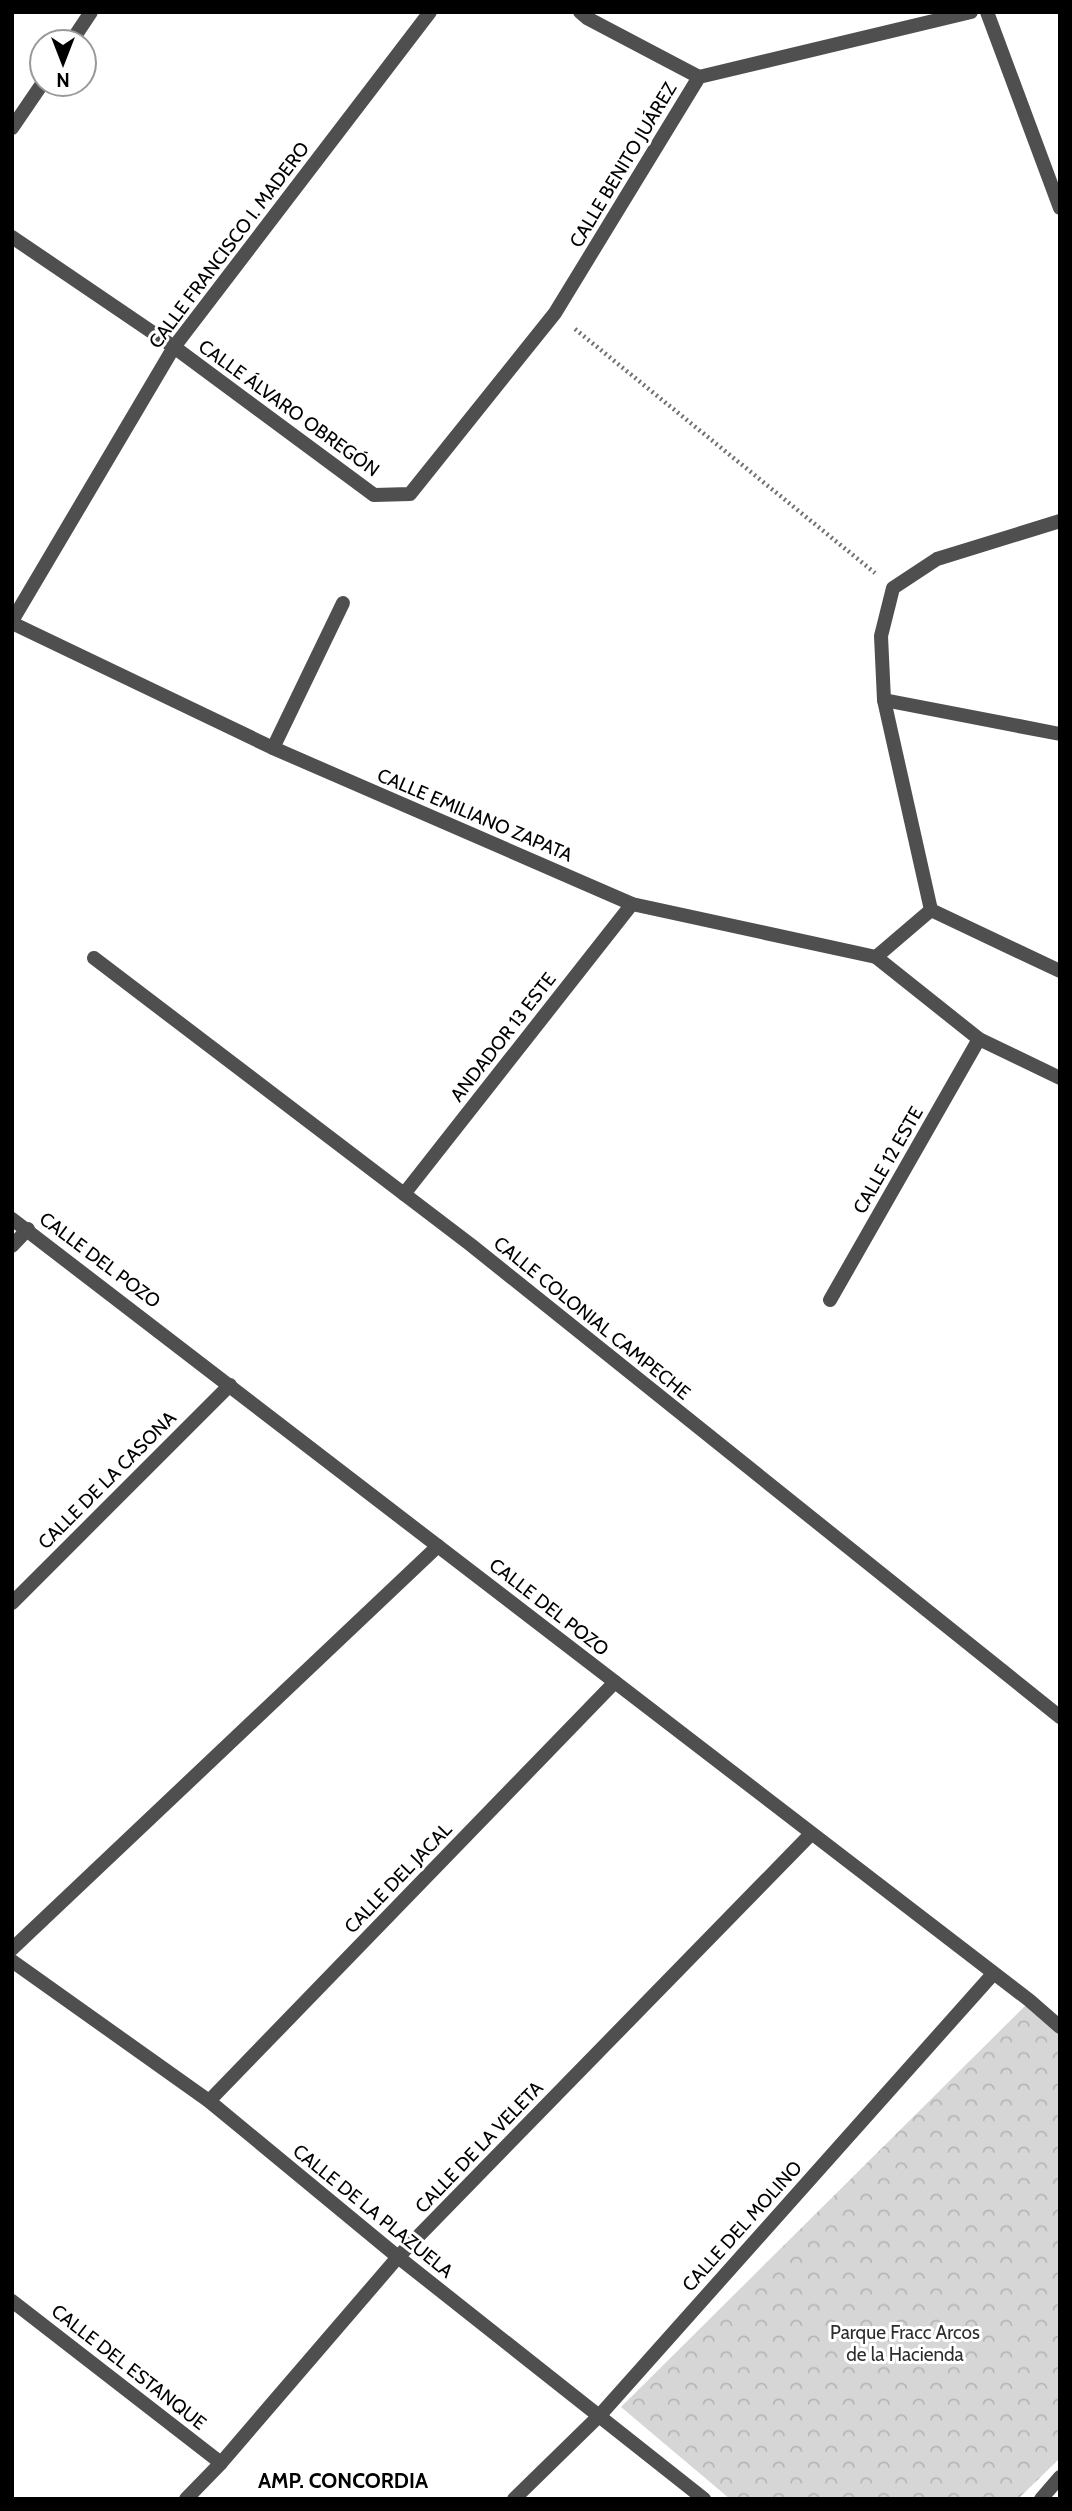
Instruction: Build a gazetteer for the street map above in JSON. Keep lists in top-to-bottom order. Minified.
{"streets":{"street":["CALLE BENITO JUÁREZ","CALLE FRANCISCO I. MADERO","CALLE ÁLVARO OBREGÓN","CALLE EMILIANO ZAPATA","ANDADOR 13 ESTE","CALLE 12 ESTE","CALLE DEL POZO","CALLE COLONIAL CAMPECHE","CALLE DE LA CASONA","CALLE DEL JACAL","CALLE DE LA VELETA","CALLE DE LA PLAZUELA","CALLE DEL MOLINO","CALLE DEL ESTANQUE"]},"crossings":[["CALLE BENITO JUÁREZ","CALLE ÁLVARO OBREGÓN"],["CALLE FRANCISCO I. MADERO","CALLE ÁLVARO OBREGÓN"],["CALLE FRANCISCO I. MADERO","CALLE EMILIANO ZAPATA"],["CALLE EMILIANO ZAPATA","ANDADOR 13 ESTE"],["ANDADOR 13 ESTE","CALLE COLONIAL CAMPECHE"],["CALLE DEL POZO","CALLE DE LA CASONA"],["CALLE DEL POZO","CALLE DEL JACAL"],["CALLE DEL POZO","CALLE DE LA VELETA"],["CALLE DEL POZO","CALLE DEL MOLINO"],["CALLE DEL JACAL","CALLE DE LA PLAZUELA"],["CALLE DE LA VELETA","CALLE DE LA PLAZUELA"],["CALLE DE LA VELETA","CALLE DEL ESTANQUE"],["CALLE DE LA PLAZUELA","CALLE DEL MOLINO"]],"districts":["AMP. CONCORDIA"],"parks":["Parque Fracc Arcos de la Hacienda"],"north":"bottom"}
